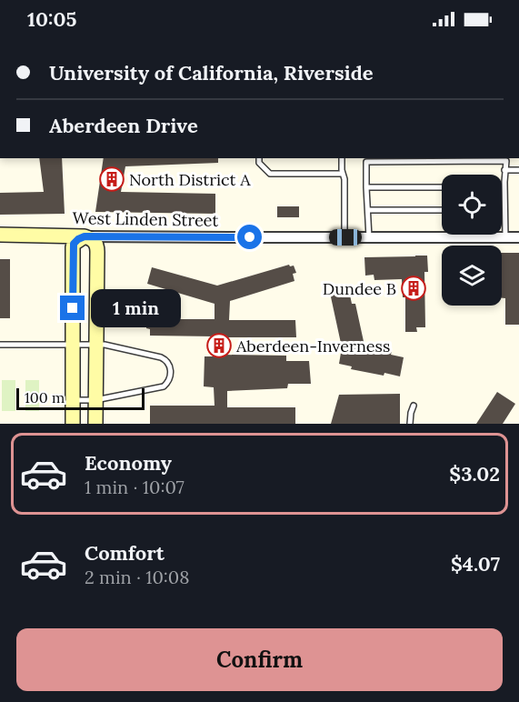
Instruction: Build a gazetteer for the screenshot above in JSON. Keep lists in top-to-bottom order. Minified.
{"streets":{"street":["West Linden Street"]},"places":{"building":["North District A","Dundee B","Aberdeen-Inverness"]},"scale_bar":"100 m","page":{"status":"10:05","banner":["University of California, Riverside","Aberdeen Drive"],"bubble":"1 min","scale":"100 m","list":[{"name":"Economy","note":"1 min · 10:07","value":"$3.02"},{"name":"Comfort","note":"2 min · 10:08","value":"$4.07"}],"buttons":"Confirm"}}
